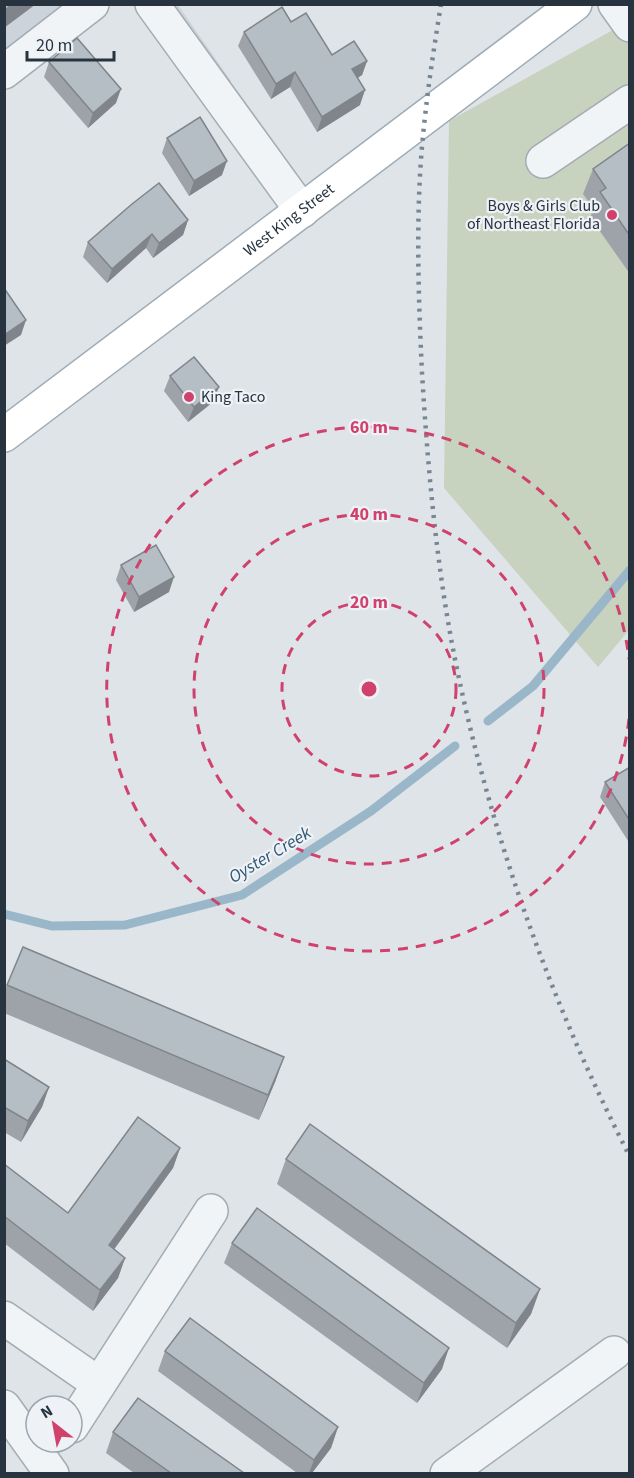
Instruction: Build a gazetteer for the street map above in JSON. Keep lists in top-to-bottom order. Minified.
{"streets":{"main road":["West King Street"]},"water":["Oyster Creek"],"places":["Boys & Girls Club of Northeast Florida","King Taco"],"scale_bar":"20 m","north":"top left","rings":["60 m","40 m","20 m"]}
